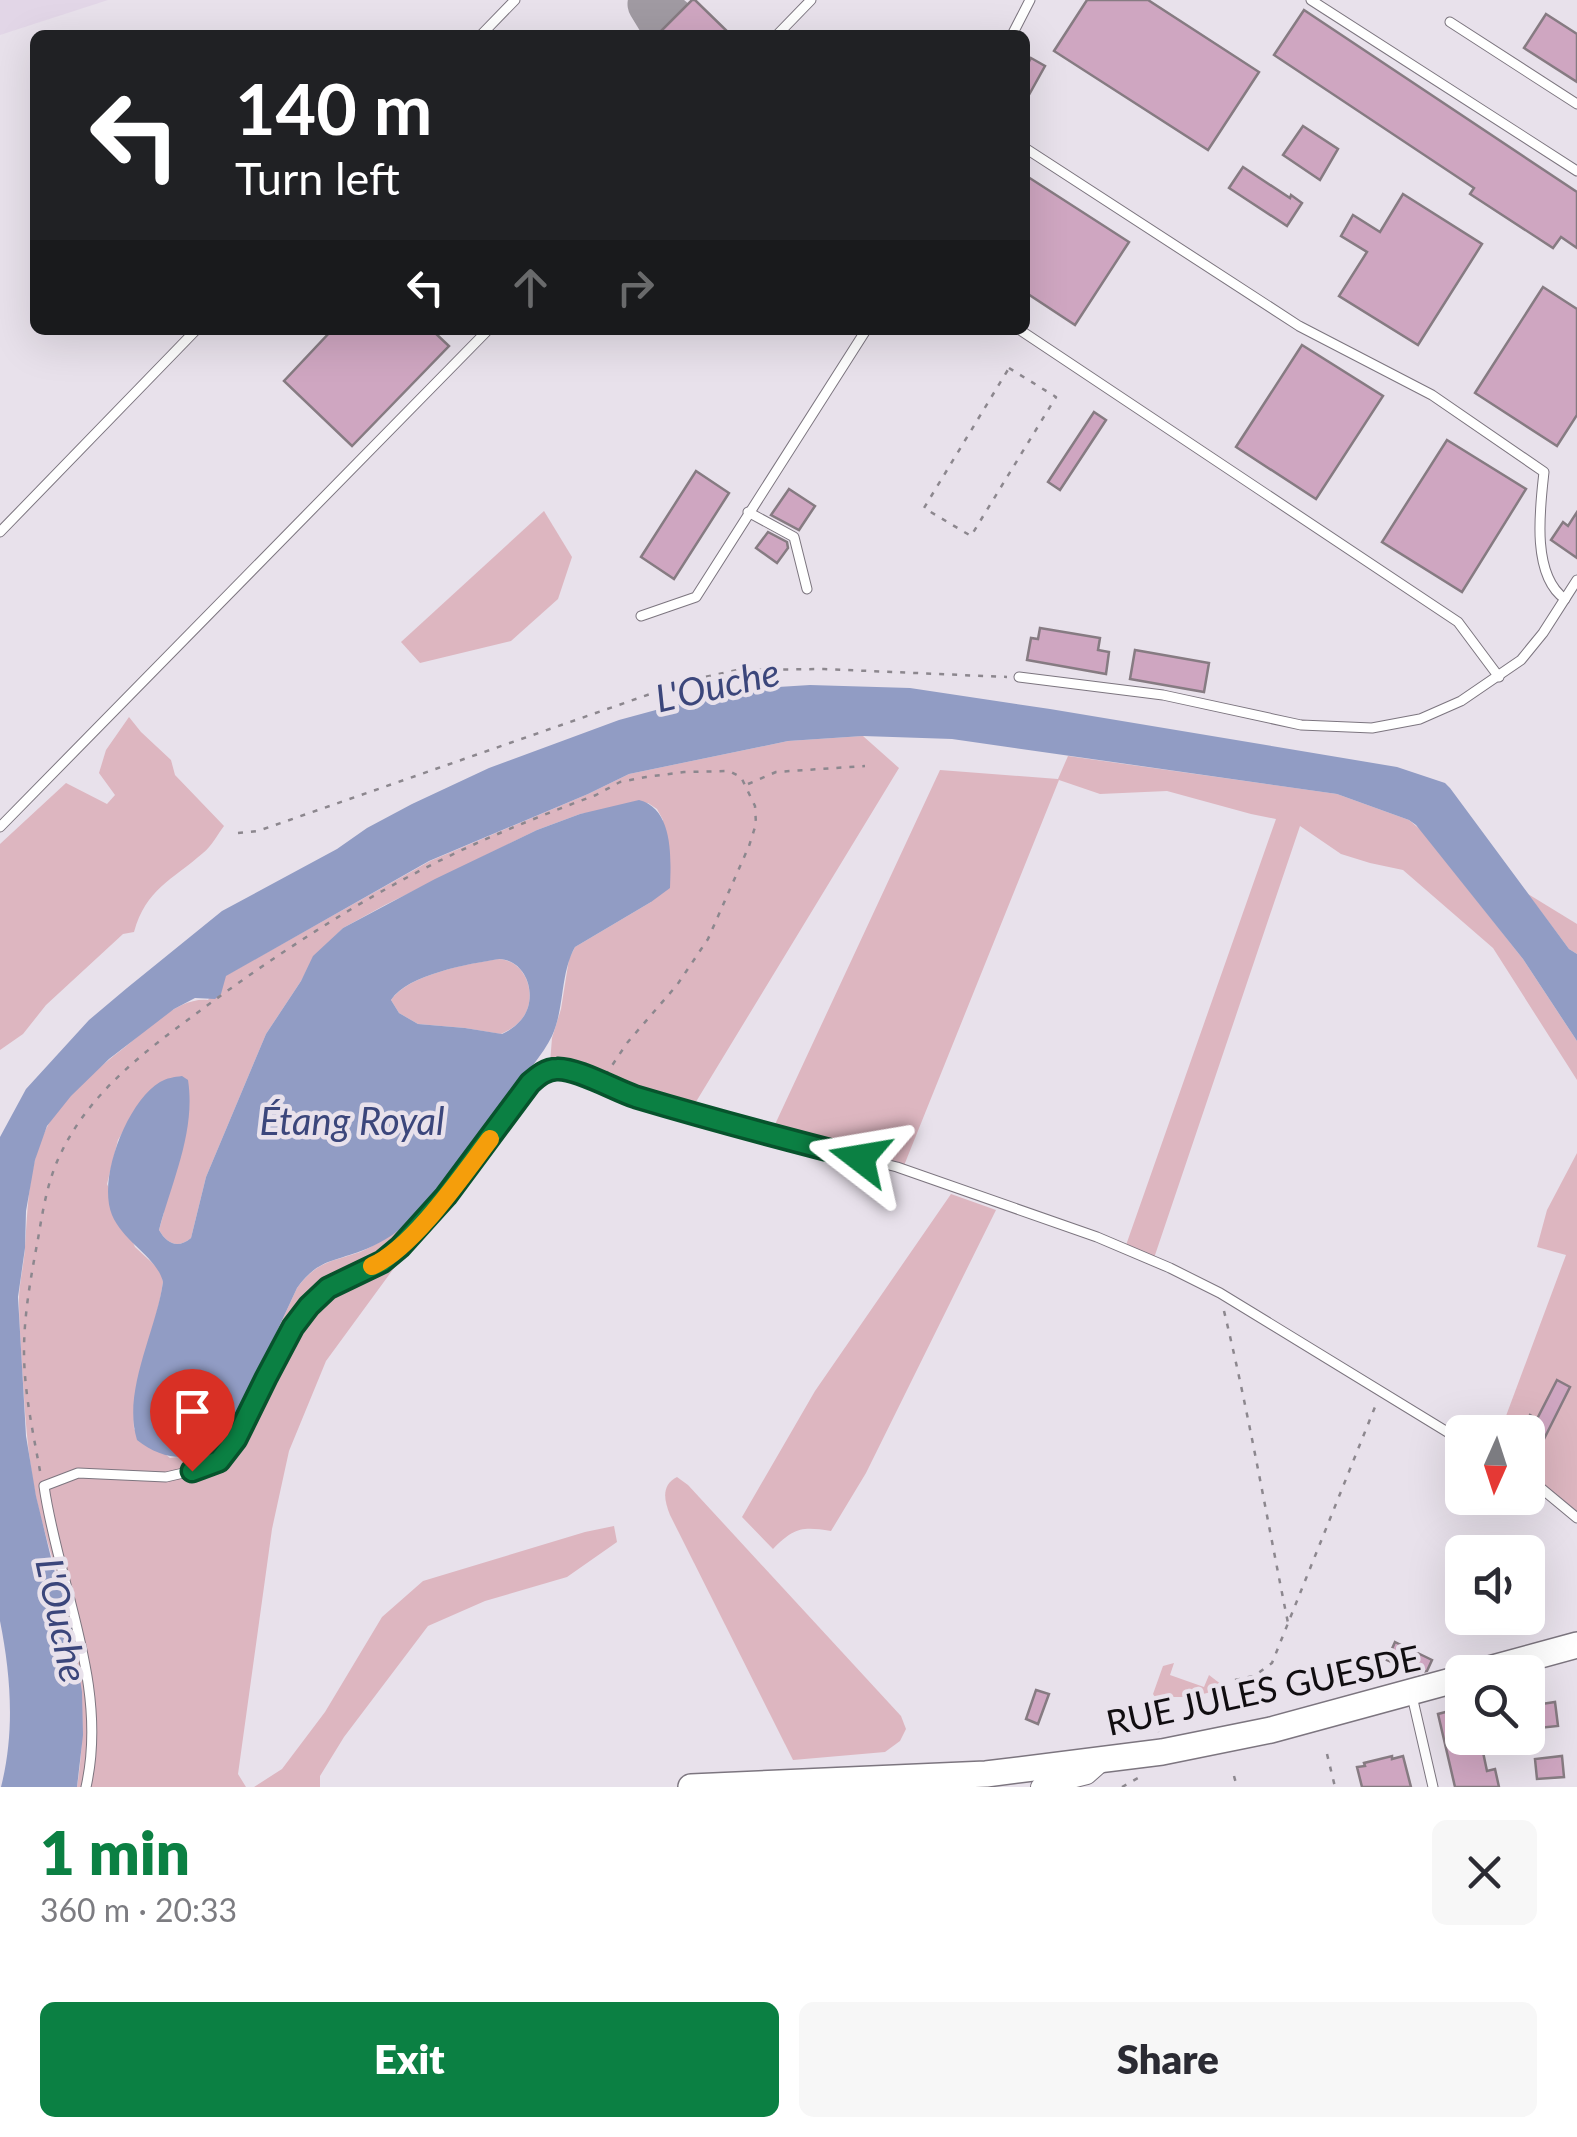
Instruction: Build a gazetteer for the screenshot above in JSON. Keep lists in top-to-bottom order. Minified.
{"streets":{"street":["RUE JULES GUESDE"]},"water":["L'Ouche","Étang Royal"],"north":"bottom","page":{"turn":["140 m","Turn left"],"heading":["1 min","360 m · 20:33"],"buttons":["Exit","Share"]}}
